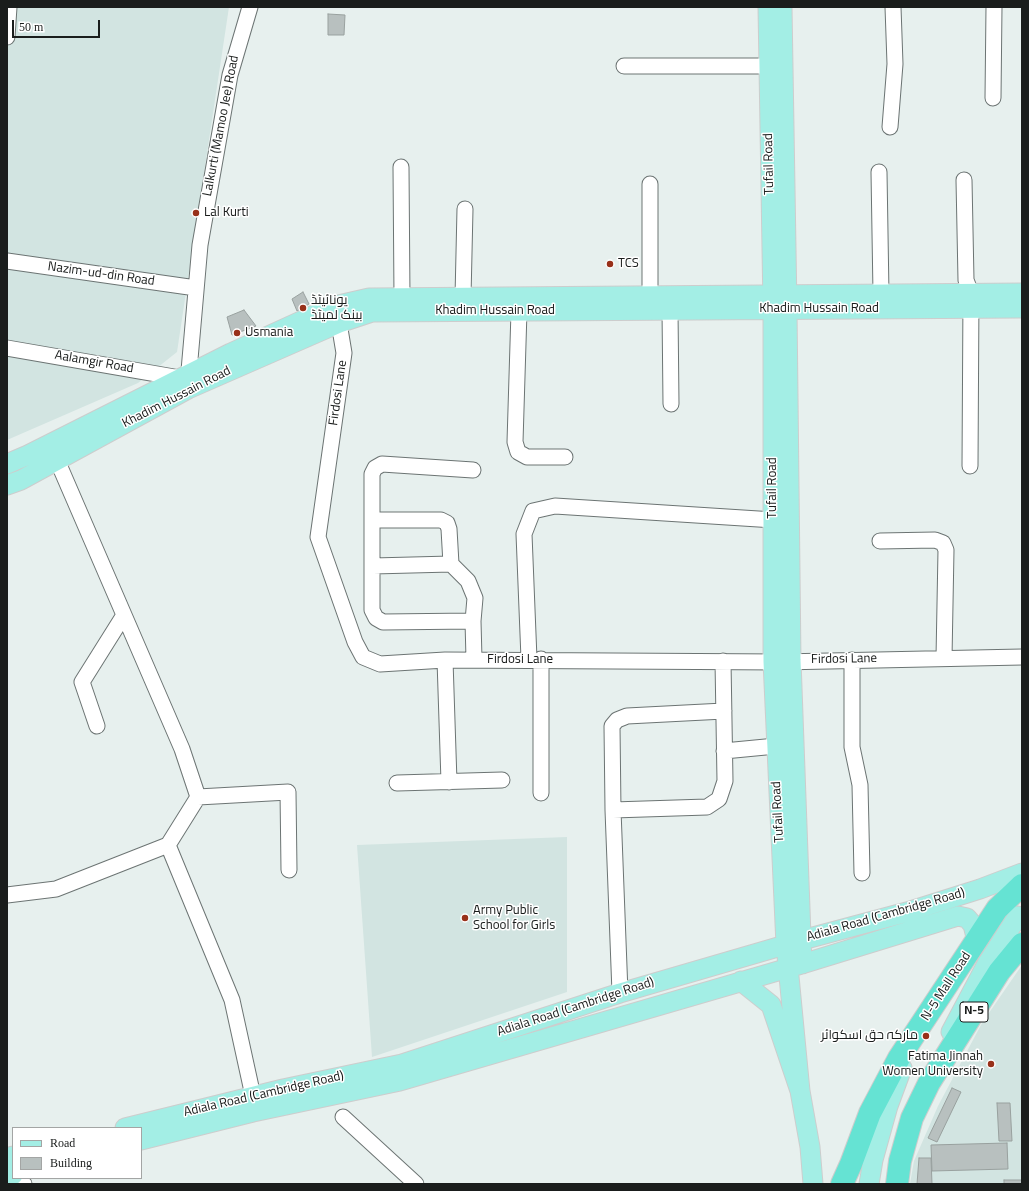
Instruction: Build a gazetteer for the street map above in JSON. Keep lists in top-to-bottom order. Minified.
{"streets":{"highway":["N-5 Mall Road","N-5"],"main road":["Tufail Road","Khadim Hussain Road","Adiala Road (Cambridge Road)"],"street":["Lalkurti (Mamoo Jee) Road","Nazim-ud-din Road","Aalamgir Road","Firdosi Lane"]},"crossings":[["Lalkurti (Mamoo Jee) Road","Nazim-ud-din Road"],["Lalkurti (Mamoo Jee) Road","Khadim Hussain Road"],["Lalkurti (Mamoo Jee) Road","Aalamgir Road"],["Tufail Road","Khadim Hussain Road"],["Tufail Road","Firdosi Lane"],["Tufail Road","Adiala Road (Cambridge Road)"],["Khadim Hussain Road","Aalamgir Road"],["Khadim Hussain Road","Firdosi Lane"],["Adiala Road (Cambridge Road)","N-5 Mall Road"]],"places":["Lal Kurti","TCS","یونائیٹڈ بینک لمیٹڈ","Usmania","Army Public School for Girls","مارکہ حق اسکوائر","Fatima Jinnah Women University"],"legend":["Road","Building"],"scale_bar":"50 m"}
